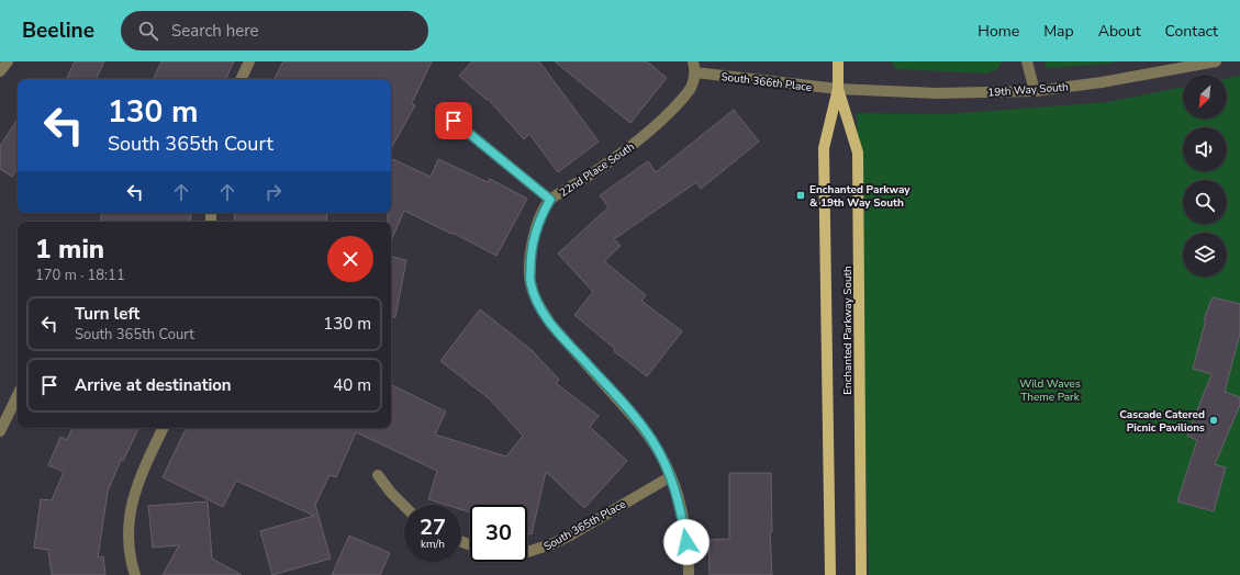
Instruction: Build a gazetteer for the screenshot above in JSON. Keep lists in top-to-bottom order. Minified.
{"streets":{"main road":["Enchanted Parkway South"],"street":["South 366th Place","19th Way South","22nd Place South","South 365th Place"]},"crossings":[["South 366th Place","19th Way South"],["South 366th Place","22nd Place South"],["South 366th Place","Enchanted Parkway South"],["19th Way South","Enchanted Parkway South"],["22nd Place South","South 365th Place"]],"parks":["Wild Waves Theme Park"],"places":{"transit":["Enchanted Parkway & 19th Way South"],"other":["Cascade Catered Picnic Pavilions"]},"north":"bottom left","page":{"header":"Beeline","search":"Search here","nav":["Home","Map","About","Contact"],"turn":["130 m","South 365th Court"],"heading":["1 min","170 m · 18:11"],"list":[{"name":"Turn left","note":"South 365th Court","value":"130 m"},{"name":"Arrive at destination","value":"40 m"}],"speed":"27 km/h","limit":"30"}}
